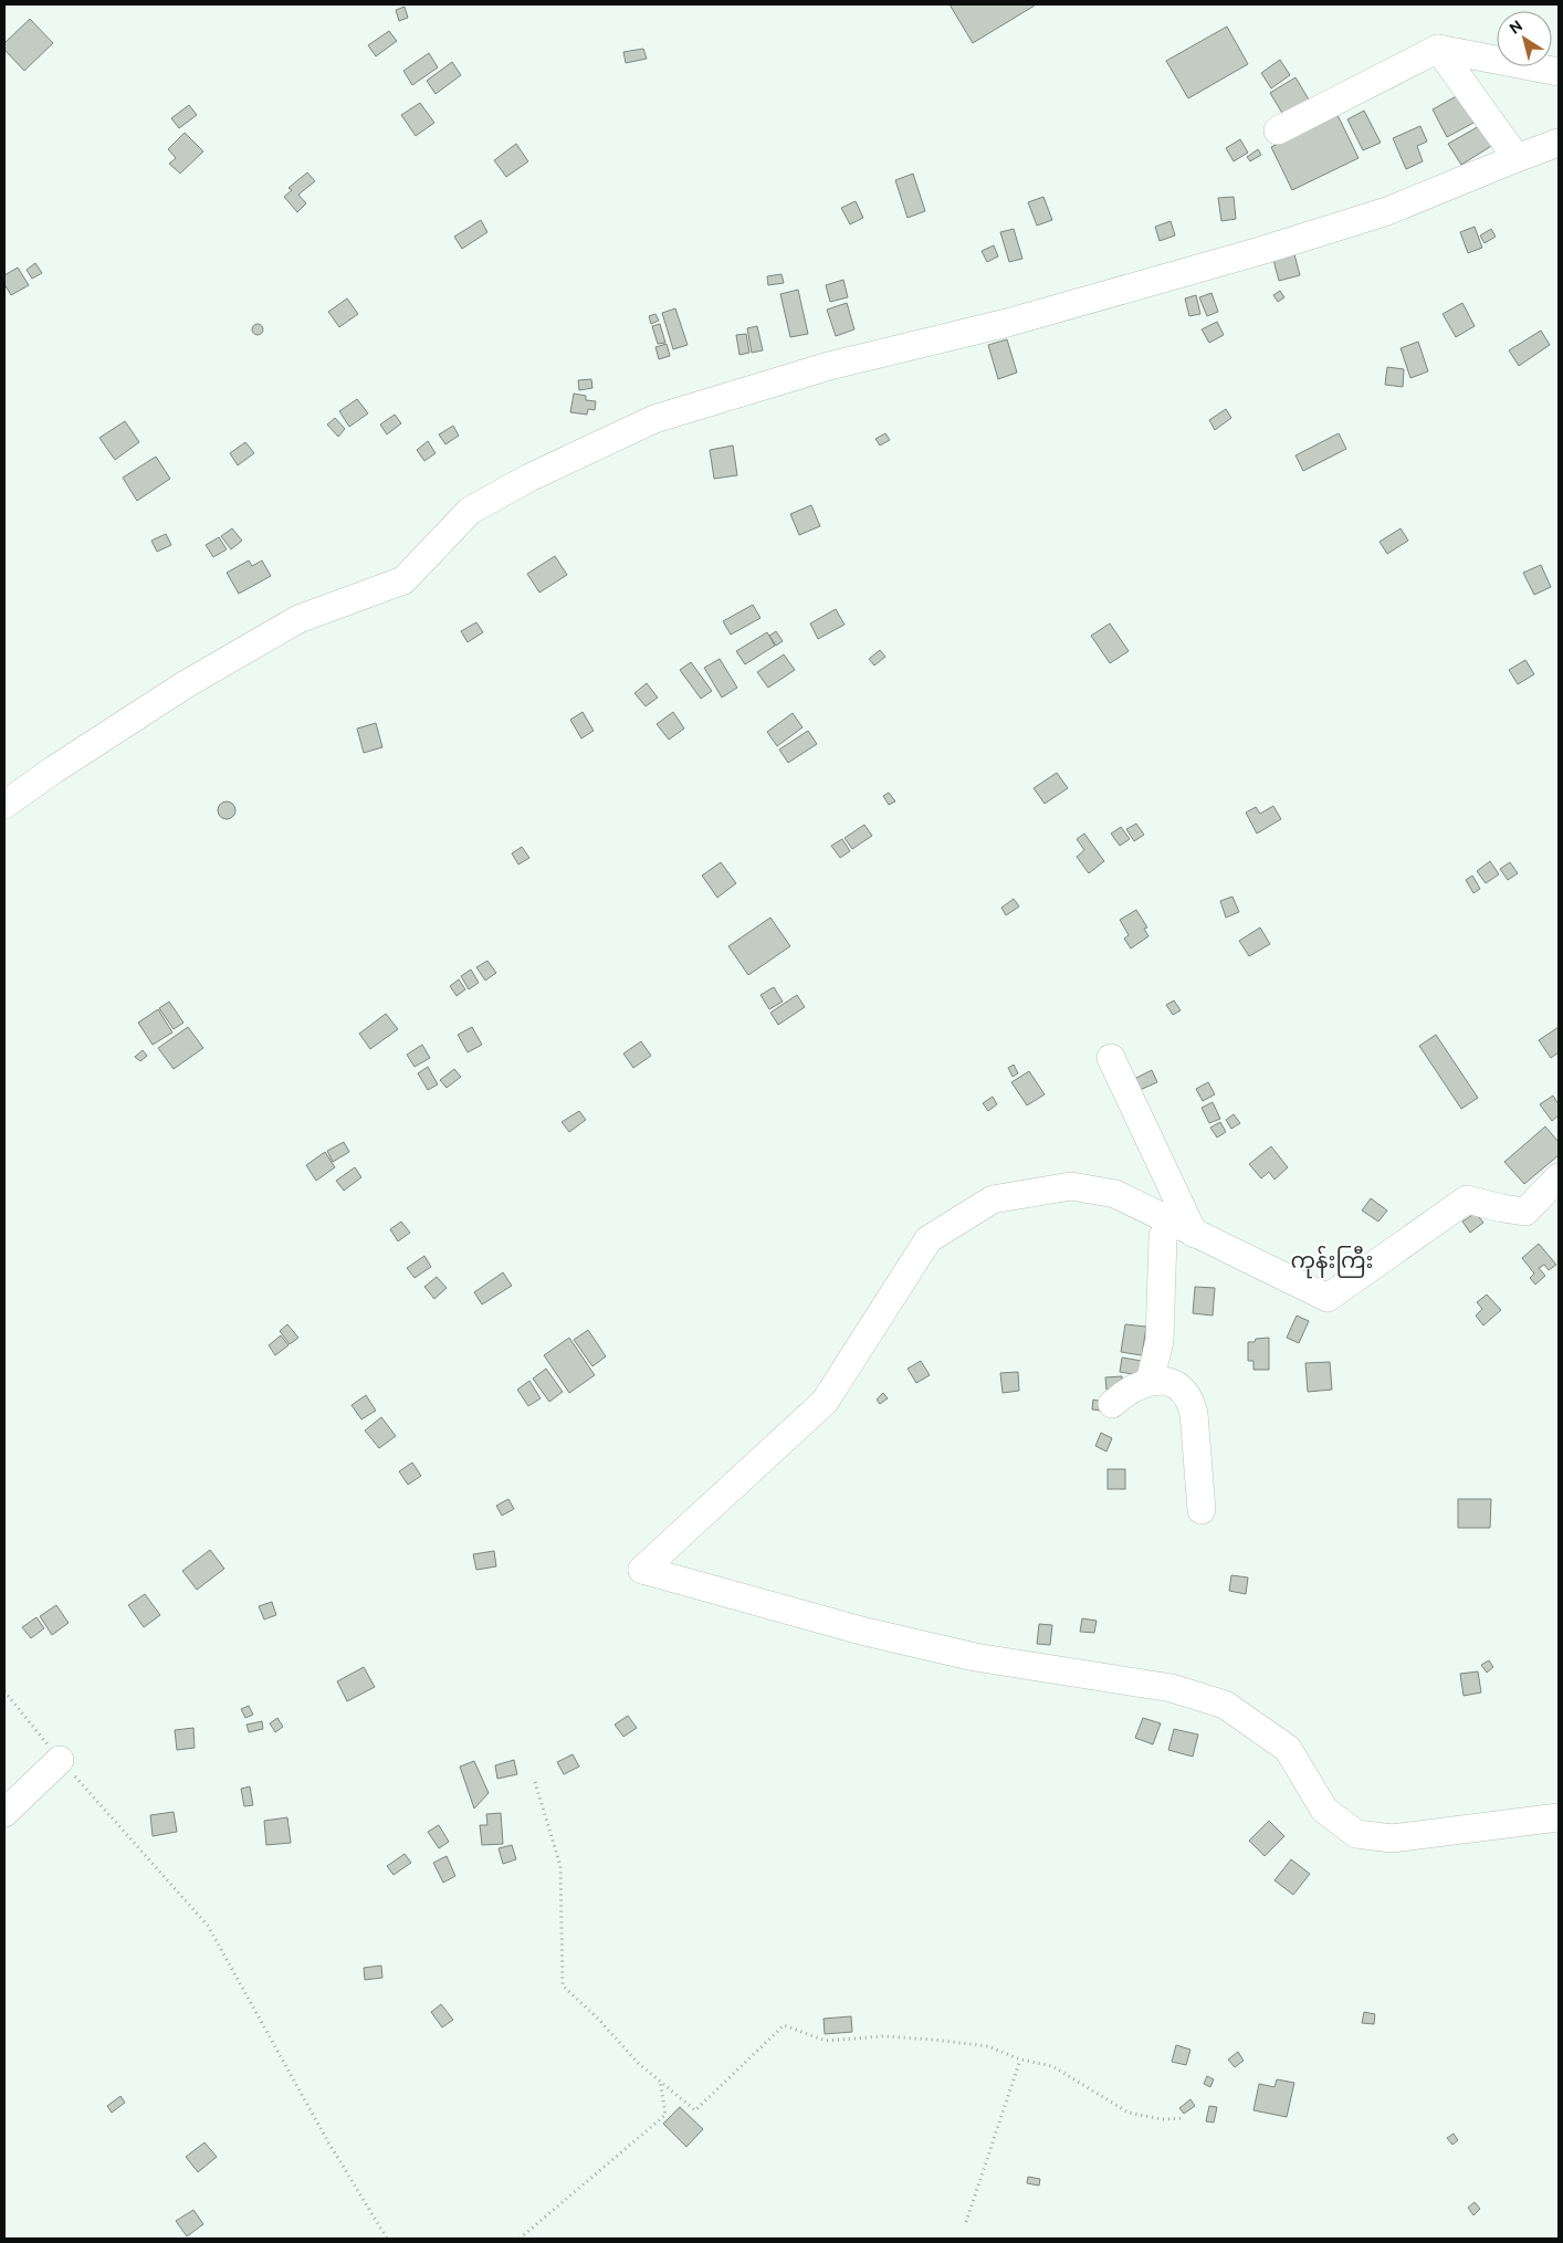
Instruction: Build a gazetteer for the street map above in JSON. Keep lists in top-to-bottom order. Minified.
{"districts":["ကုန်းကြီး"],"north":"top left"}
